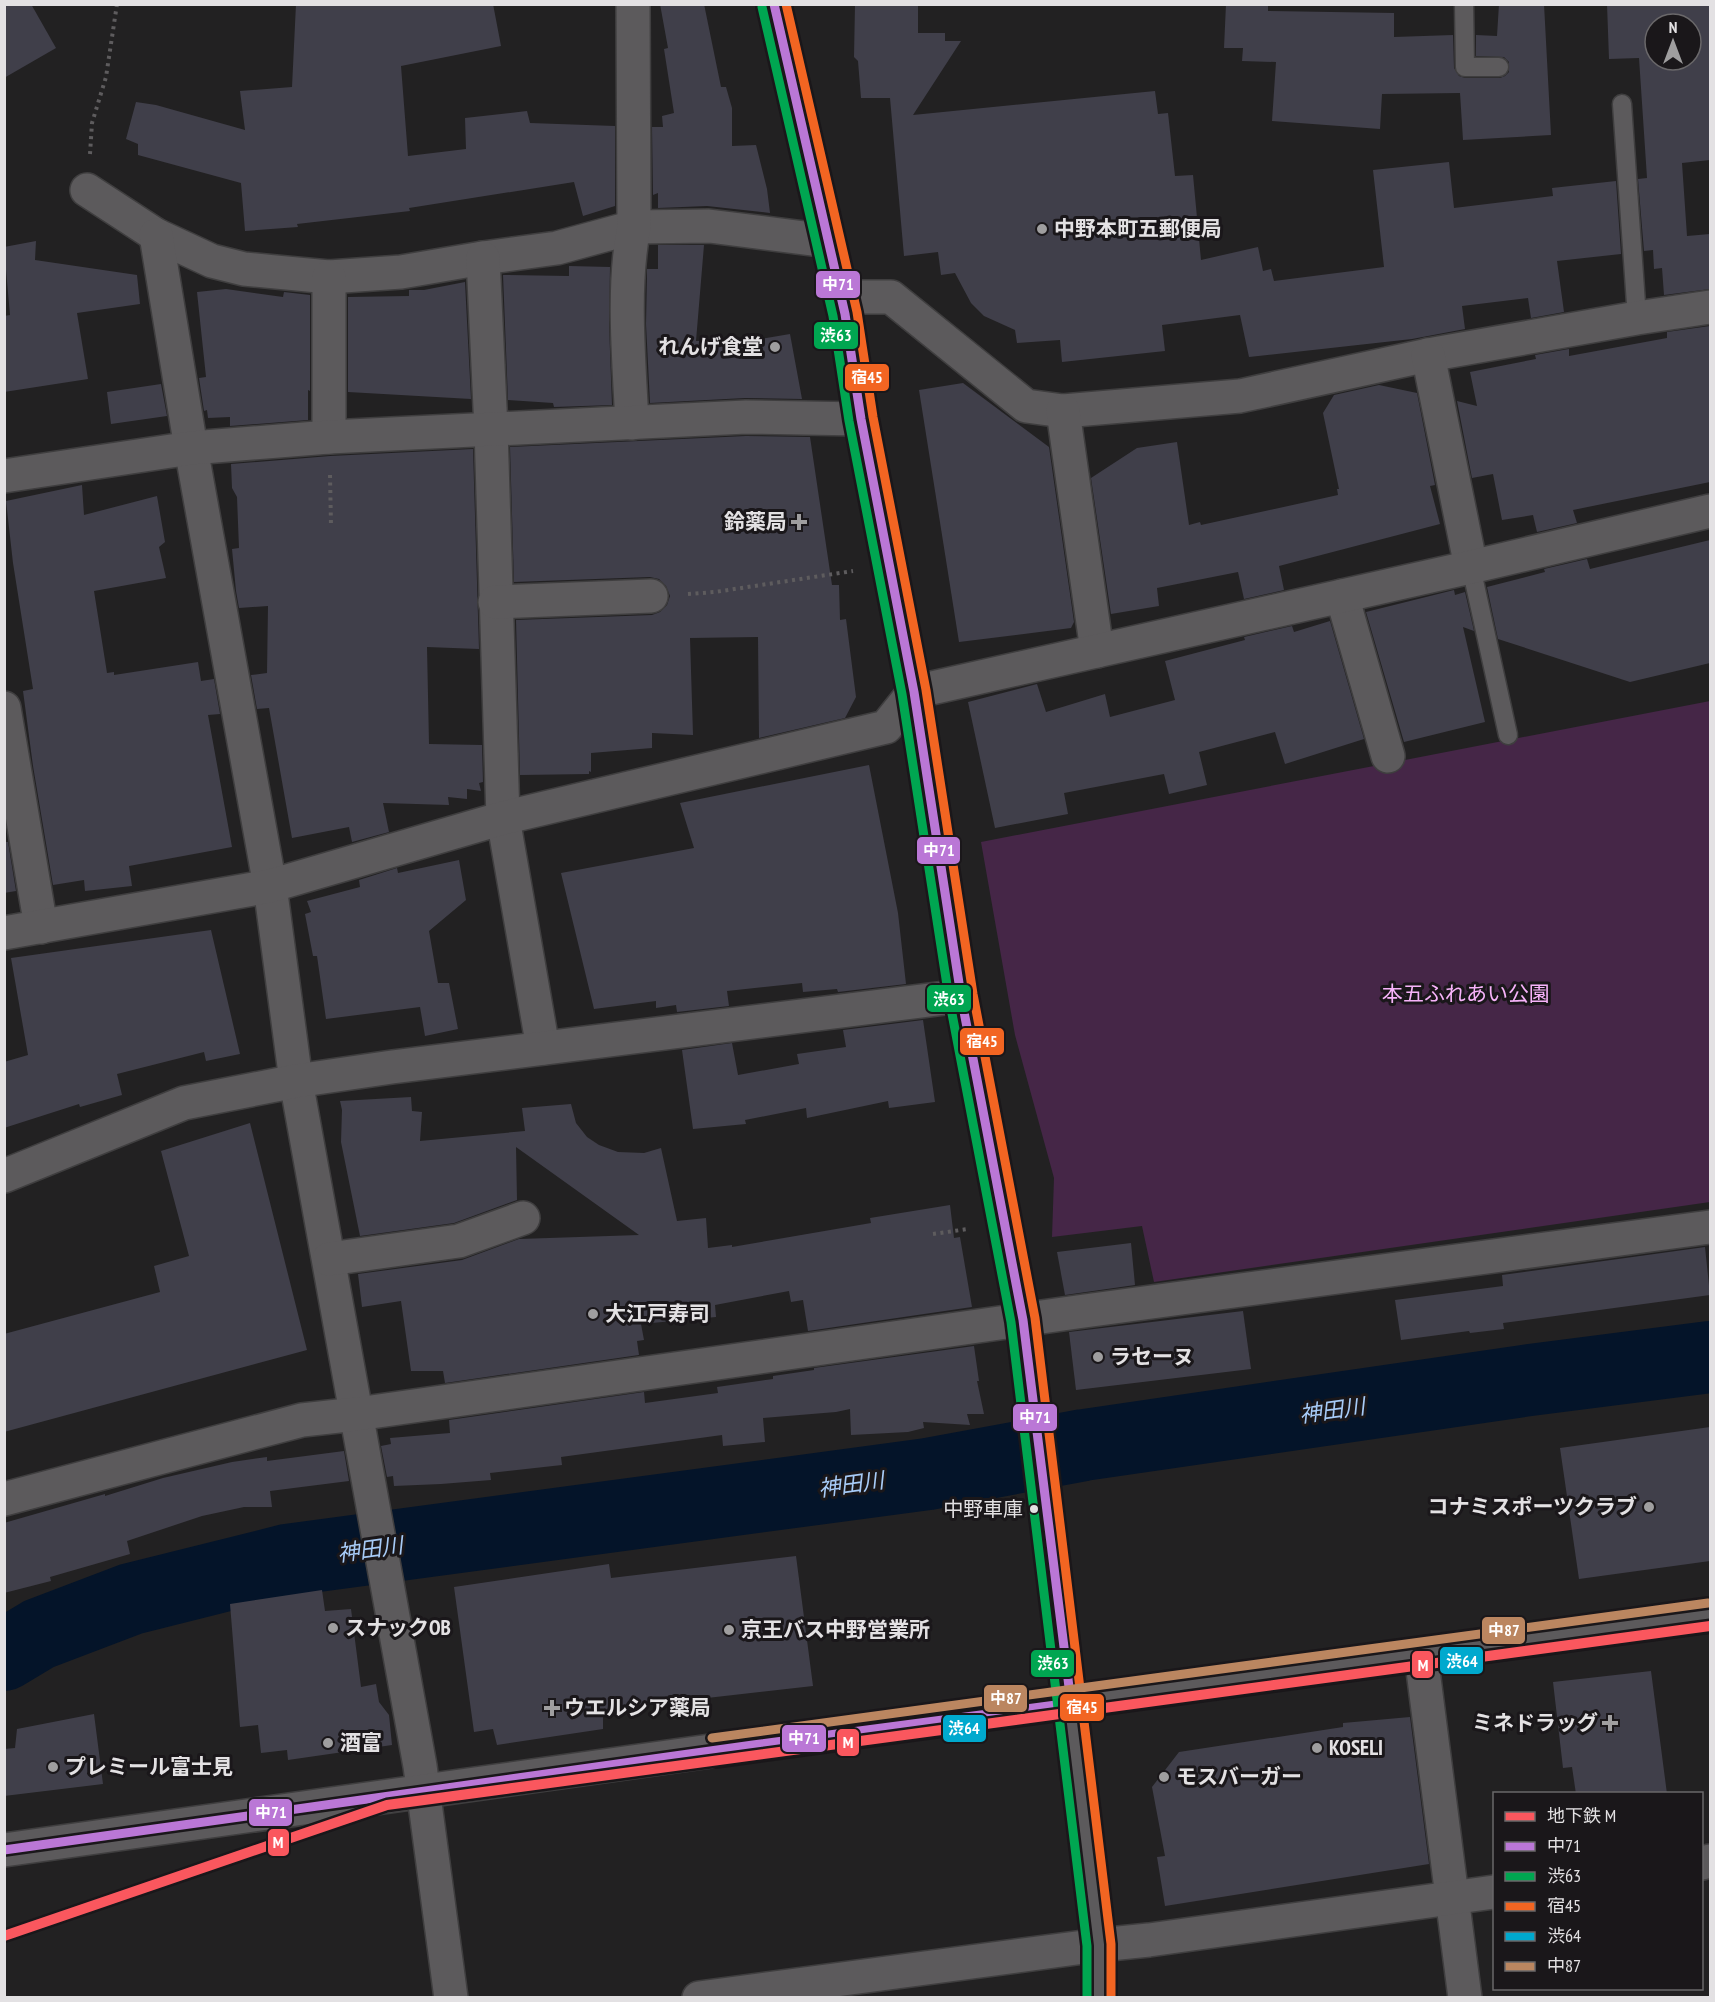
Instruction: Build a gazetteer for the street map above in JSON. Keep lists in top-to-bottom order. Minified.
{"water":["神田川"],"parks":["本五ふれあい公園"],"places":{"other":["中野本町五郵便局","れんげ食堂","大江戸寿司","ラセーヌ","コナミスポーツクラブ","中野車庫","スナックOB","京王バス中野営業所","酒富","KOSELI","プレミール富士見","モスバーガー"],"health":["鈴薬局","ウエルシア薬局","ミネドラッグ"]},"lines":["transit line 中71","transit line 宿45","transit line 渋63","transit line 中87","metro line M","transit line 渋64"],"legend":["地下鉄 M","中71","渋63","宿45","渋64","中87"],"north":"top"}
